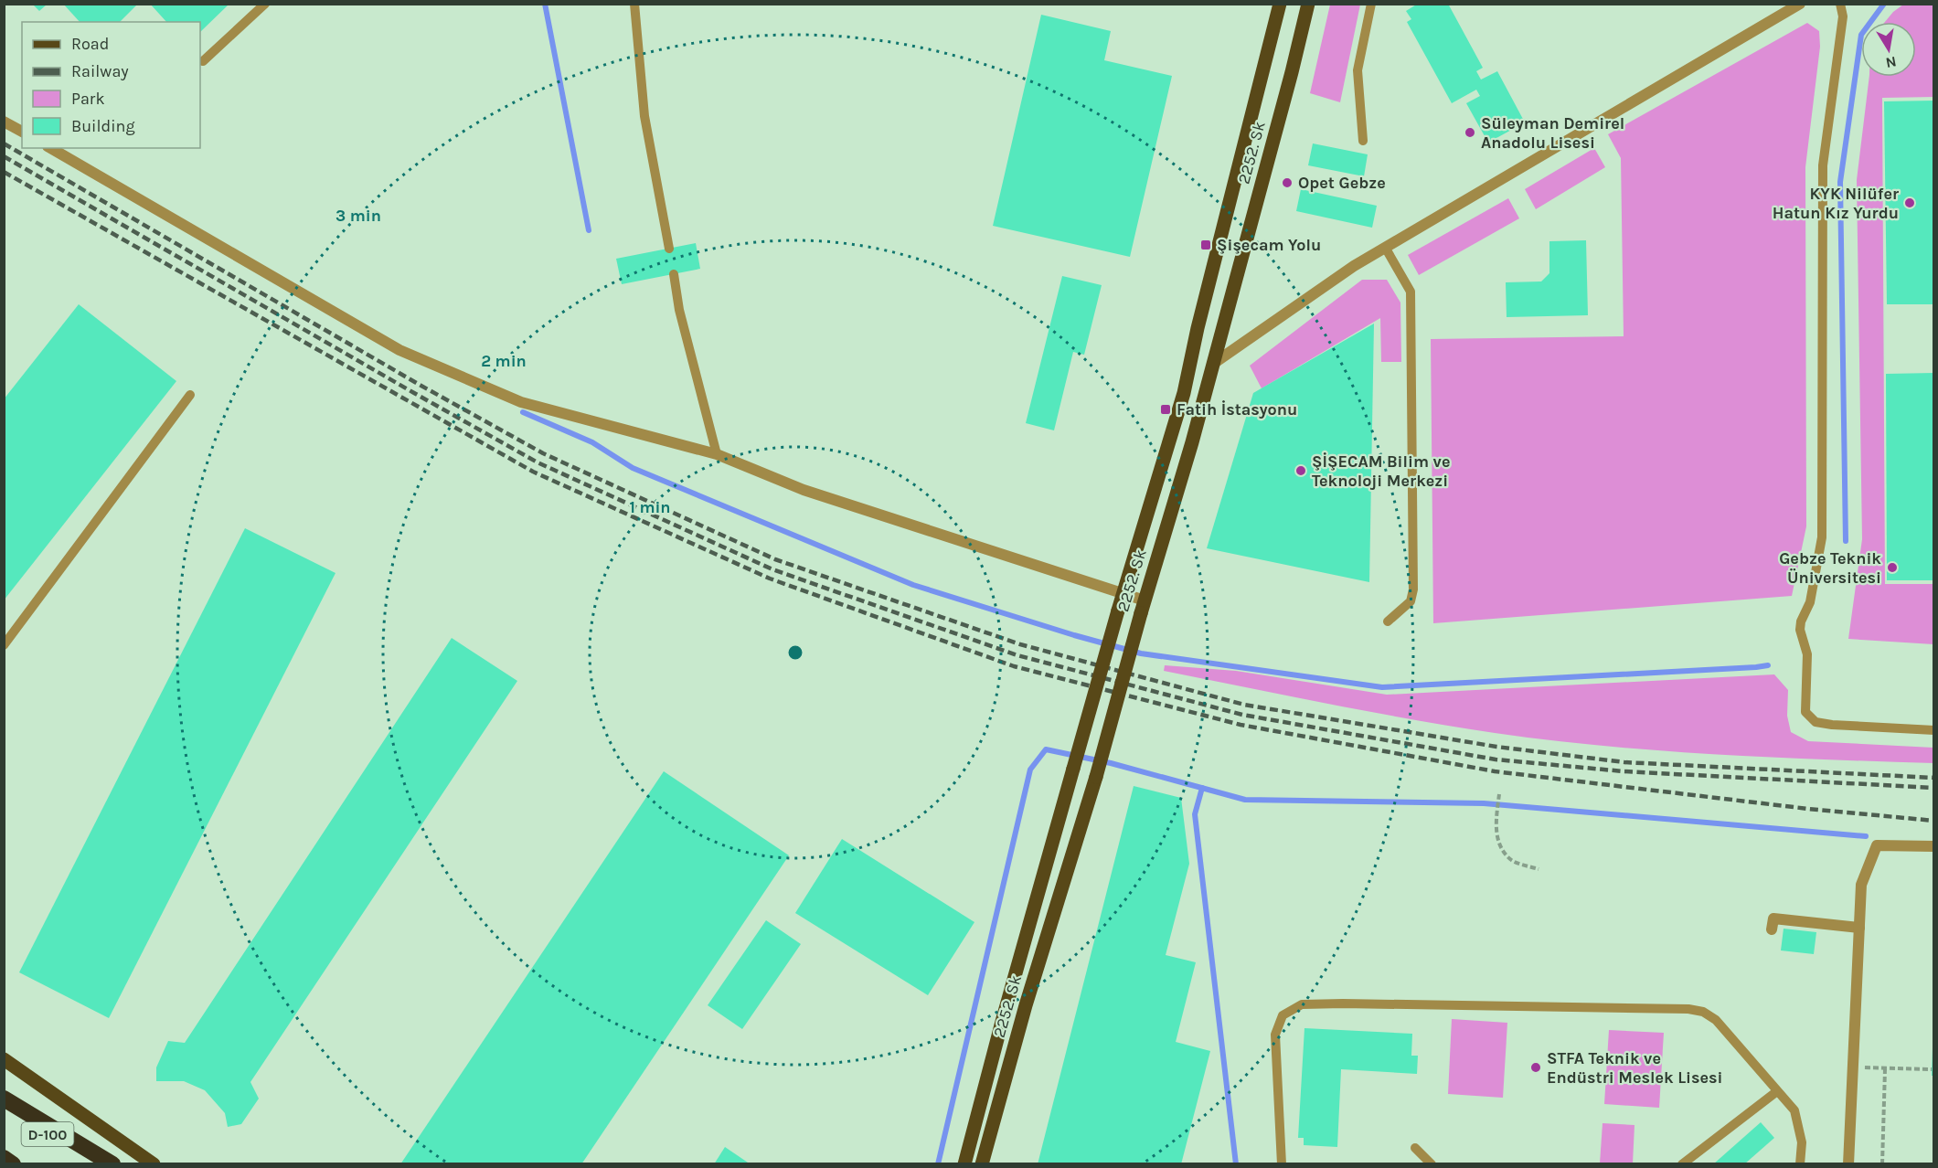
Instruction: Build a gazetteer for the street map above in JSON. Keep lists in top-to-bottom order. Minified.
{"streets":{"highway":["D-100"],"main road":["2252. Sk"]},"places":{"other":["Süleyman Demirel Anadolu Lisesi","Opet Gebze","KYK Nilüfer Hatun Kız Yurdu","ŞİŞECAM Bilim ve Teknoloji Merkezi","Gebze Teknik Üniversitesi","STFA Teknik ve Endüstri Meslek Lisesi"],"transit":["Şişecam Yolu","Fatih İstasyonu"]},"legend":["Road","Railway","Park","Building"],"north":"bottom","rings":["3 min","2 min","1 min"]}
